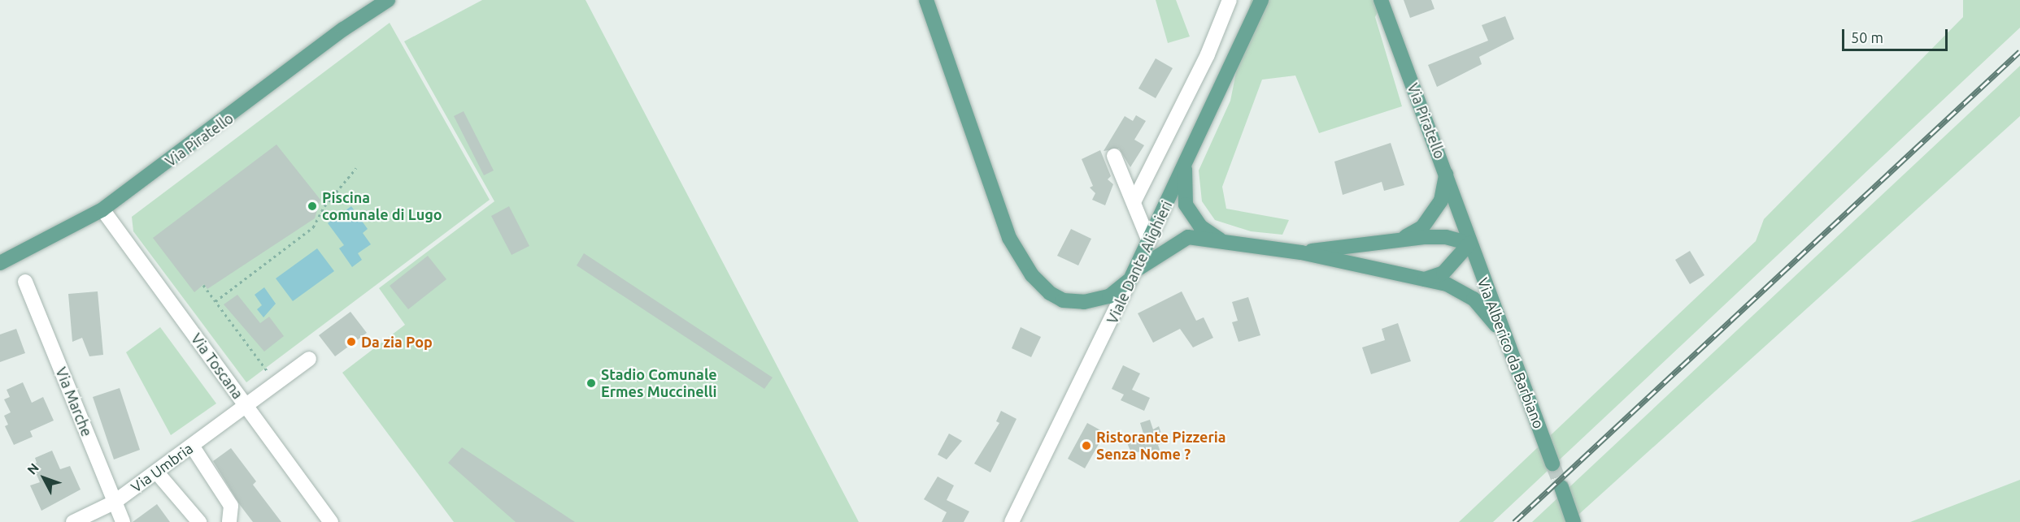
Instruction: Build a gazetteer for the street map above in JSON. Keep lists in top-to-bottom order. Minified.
{"streets":{"main road":["Via Piratello","Viale Dante Alighieri","Via Alberico da Barbiano"],"street":["Via Toscana","Via Marche","Via Umbria"]},"crossings":[["Via Piratello","Via Alberico da Barbiano"],["Via Piratello","Via Toscana"],["Via Toscana","Via Umbria"],["Via Marche","Via Umbria"]],"places":["Piscina comunale di Lugo","Da zia Pop","Stadio Comunale Ermes Muccinelli","Ristorante Pizzeria Senza Nome ?"],"scale_bar":"50 m","north":"top left"}
